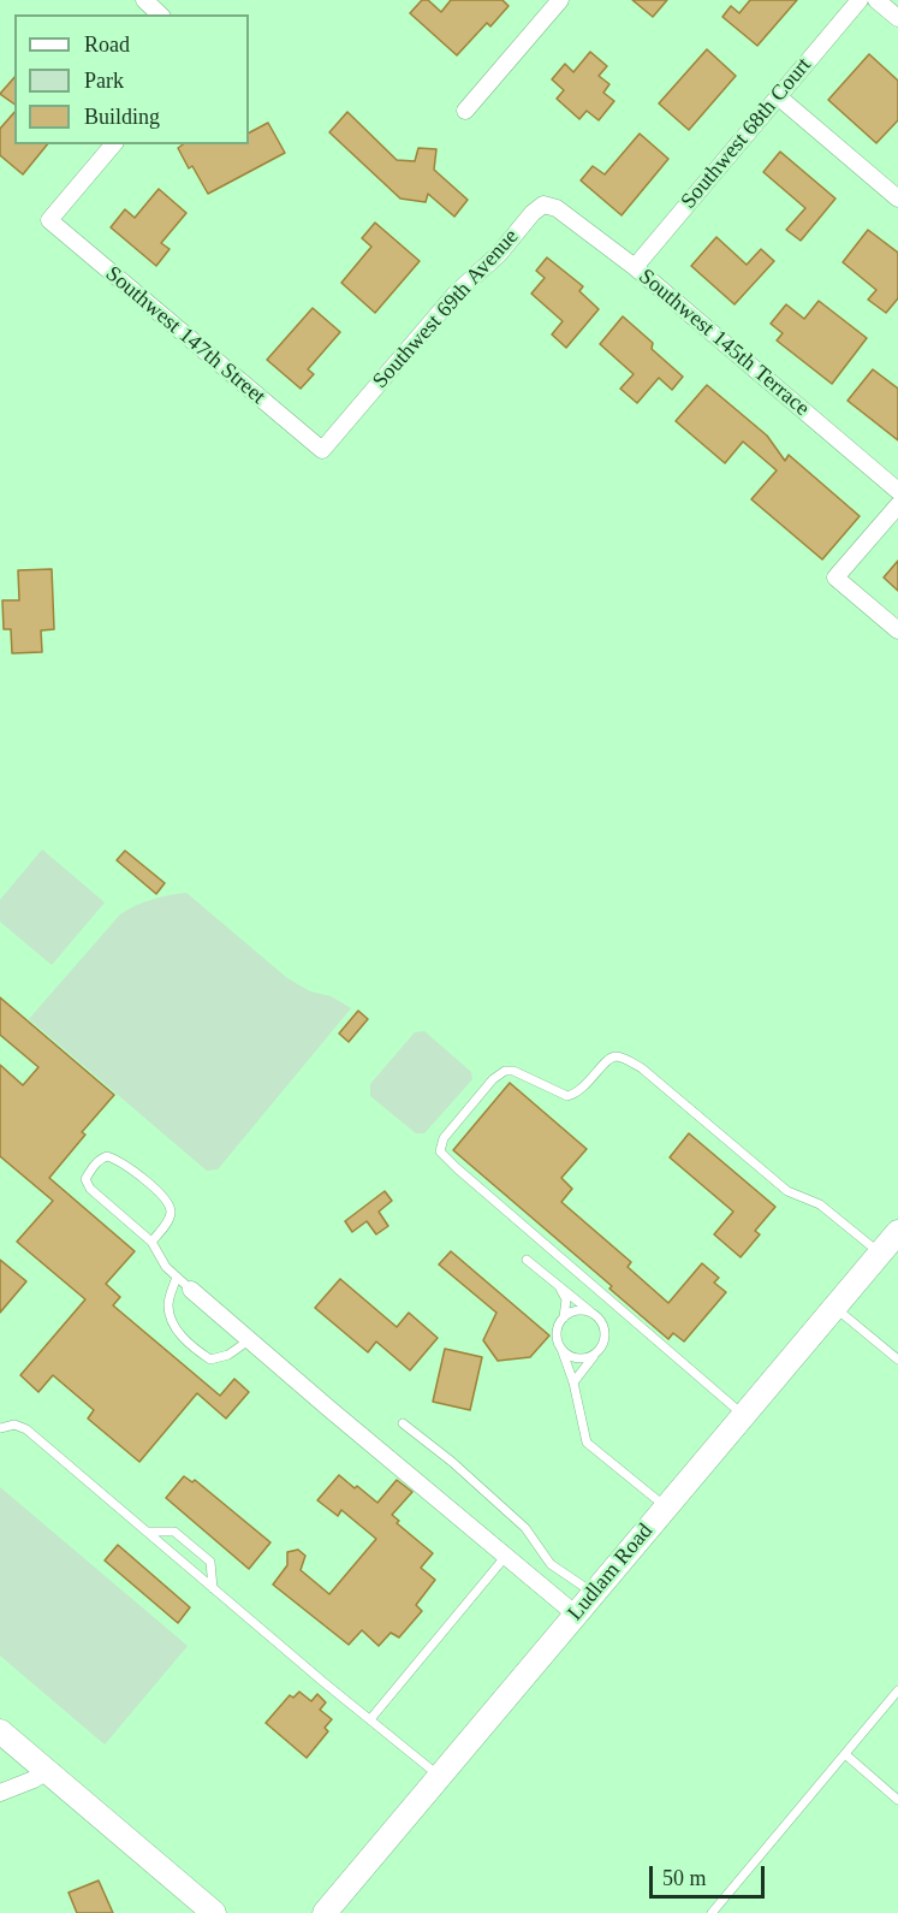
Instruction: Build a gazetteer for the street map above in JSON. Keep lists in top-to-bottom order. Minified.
{"streets":{"street":["Southwest 68th Court","Southwest 69th Avenue","Southwest 147th Street","Southwest 145th Terrace","Ludlam Road"]},"crossings":[["Southwest 68th Court","Southwest 145th Terrace"],["Southwest 69th Avenue","Southwest 147th Street"],["Southwest 69th Avenue","Southwest 145th Terrace"]],"legend":["Road","Park","Building"],"scale_bar":"50 m"}
